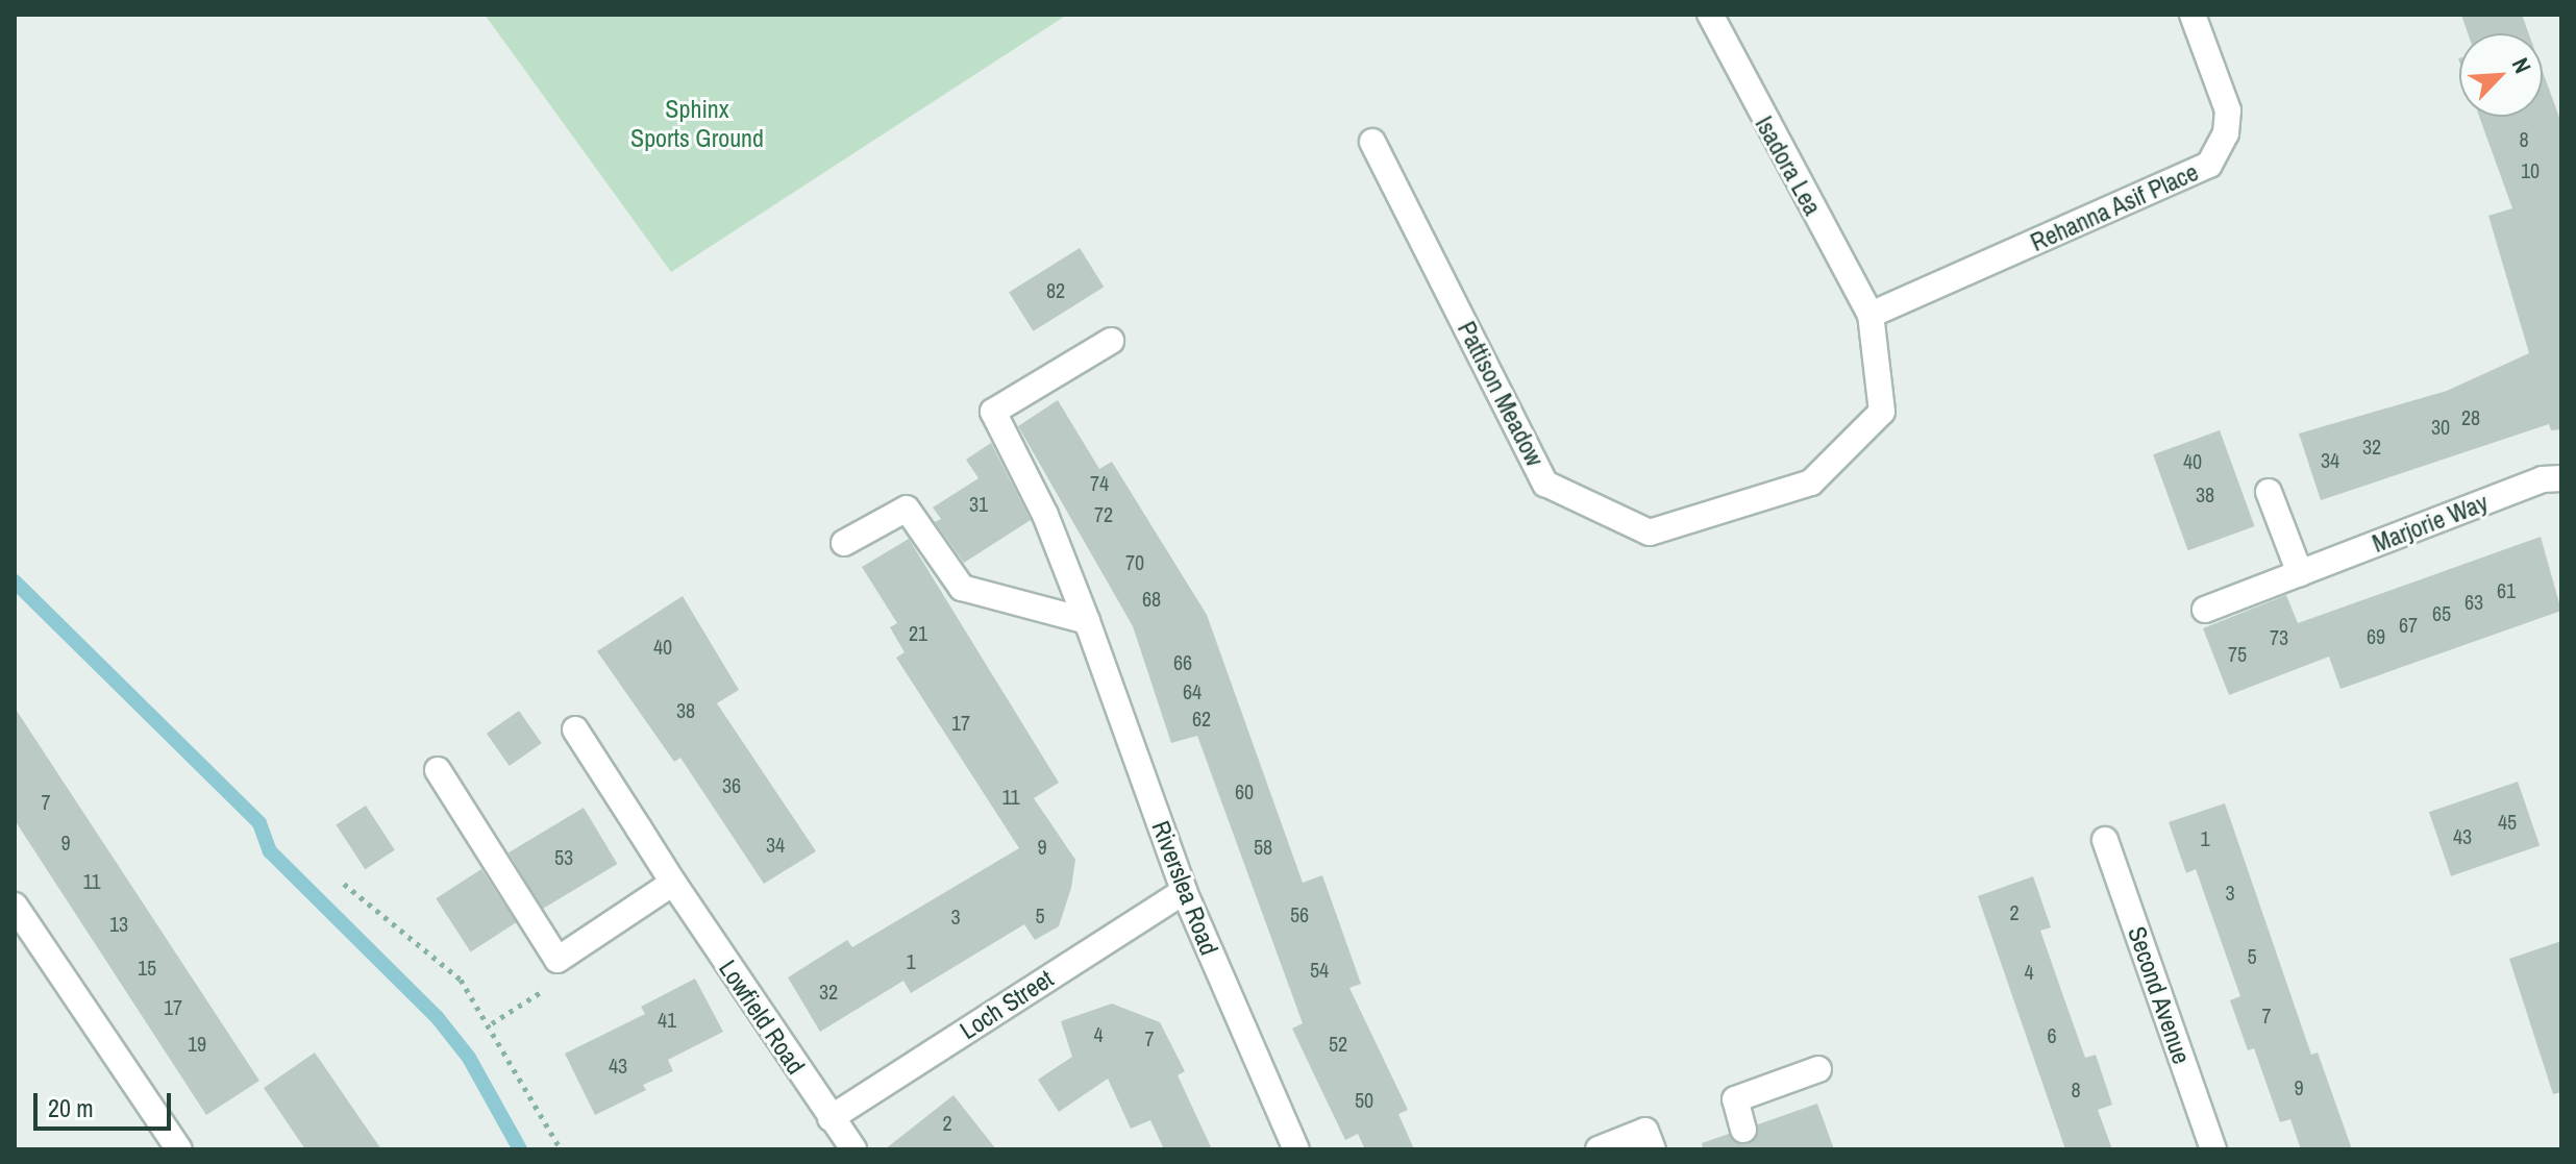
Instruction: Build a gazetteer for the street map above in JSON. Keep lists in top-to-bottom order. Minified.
{"streets":{"street":["Isadora Lea","Rehanna Asif Place","Pattison Meadow","Marjorie Way","Riverslea Road","Second Avenue","Loch Street","Lowfield Road"]},"crossings":[["Isadora Lea","Rehanna Asif Place"],["Isadora Lea","Pattison Meadow"],["Rehanna Asif Place","Pattison Meadow"],["Riverslea Road","Loch Street"],["Loch Street","Lowfield Road"]],"parks":["Sphinx Sports Ground"],"house_numbers":["8","10","82","28","30","32","34","40","74","38","31","72","70","61","68","63","65","67","21","69","73","40","75","66","64","38","62","17","36","60","11","7","45","43","1","9","34","9","58","53","11","3","2","56","5","3","13","5","1","15","54","4","32","17","7","41","4","6","7","19","52","43","9","8","50","2"],"scale_bar":"20 m","north":"top right"}
